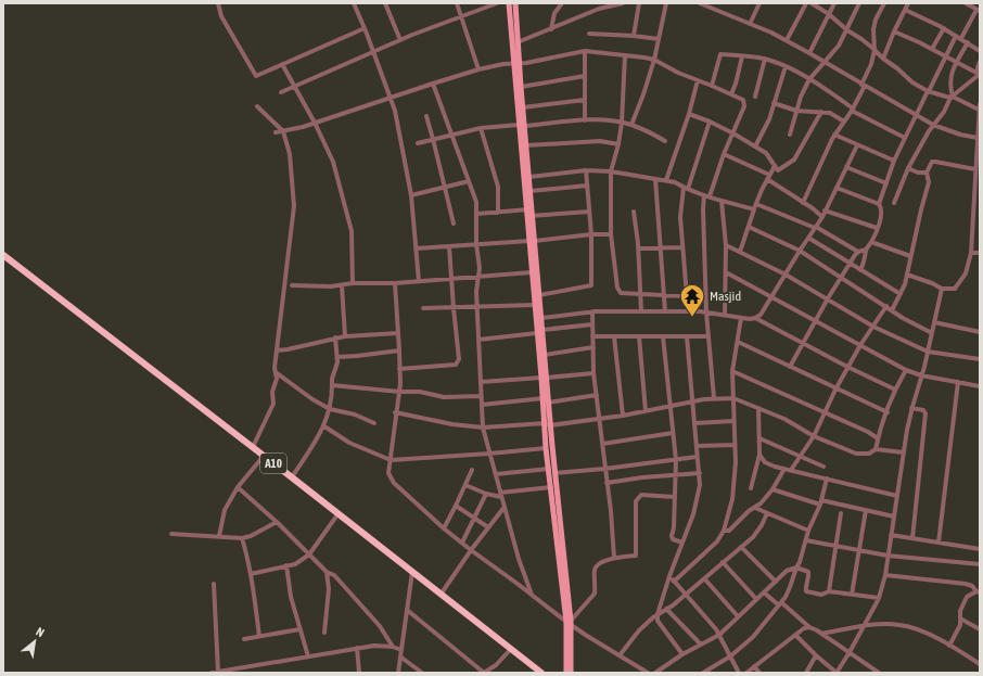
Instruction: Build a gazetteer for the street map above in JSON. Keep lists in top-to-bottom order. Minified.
{"streets":{"highway":["A10"]},"places":{"temple":["Masjid"]},"north":"top right"}
